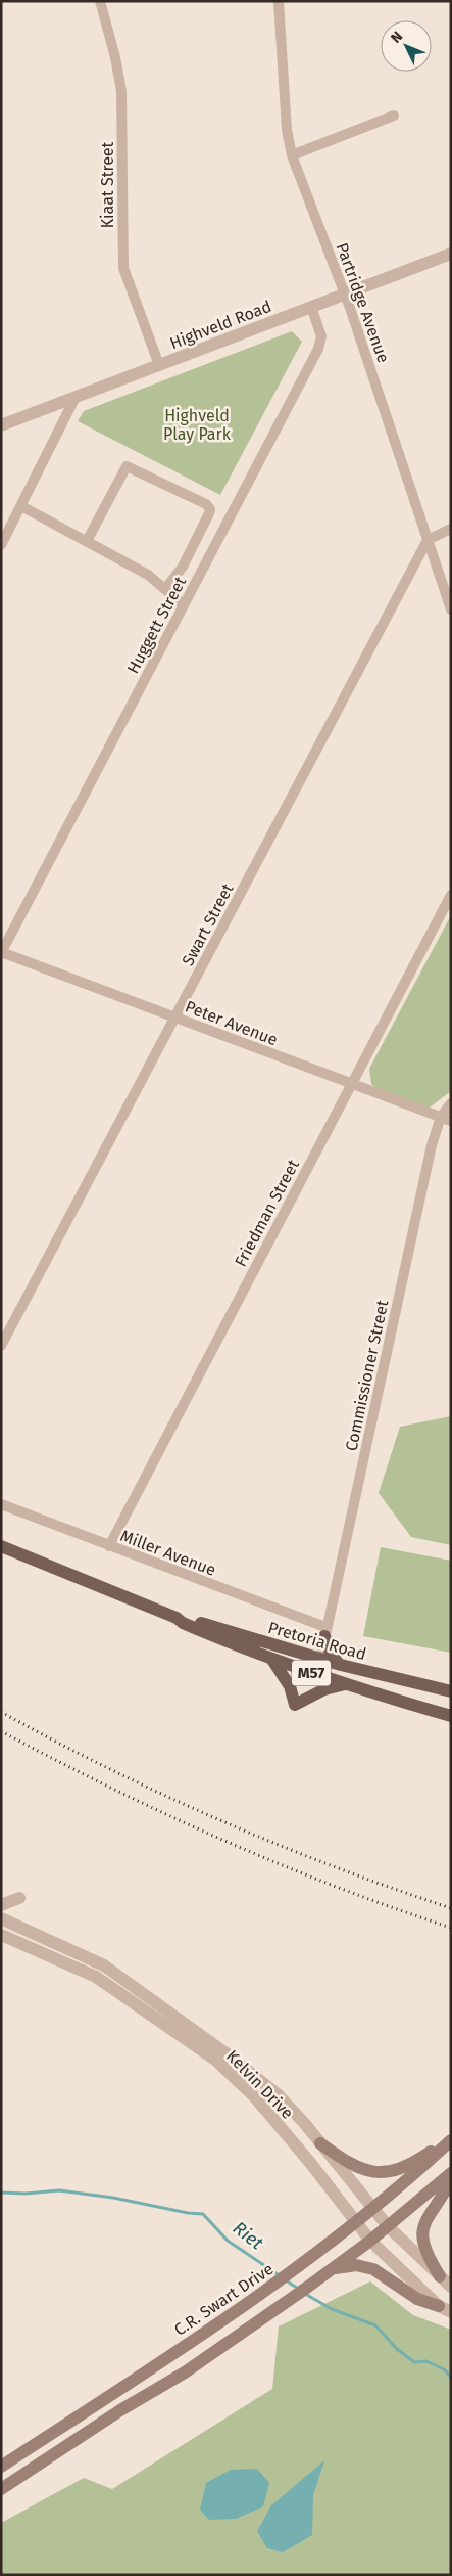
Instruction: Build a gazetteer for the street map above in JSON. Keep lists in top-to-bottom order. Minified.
{"streets":{"main road":["Pretoria Road","M57","C.R. Swart Drive"],"street":["Kiaat Street","Partridge Avenue","Highveld Road","Huggett Street","Swart Street","Peter Avenue","Friedman Street","Commissioner Street","Miller Avenue","Kelvin Drive"]},"crossings":[["Kiaat Street","Highveld Road"],["Partridge Avenue","Highveld Road"],["Partridge Avenue","Swart Street"],["Highveld Road","Huggett Street"],["Huggett Street","Peter Avenue"],["Swart Street","Peter Avenue"],["Peter Avenue","Friedman Street"],["Peter Avenue","Commissioner Street"],["Friedman Street","Miller Avenue"],["Commissioner Street","Miller Avenue"],["Commissioner Street","Pretoria Road"],["Kelvin Drive","C.R. Swart Drive"]],"water":["Riet"],"parks":["Highveld Play Park"],"north":"top left"}
